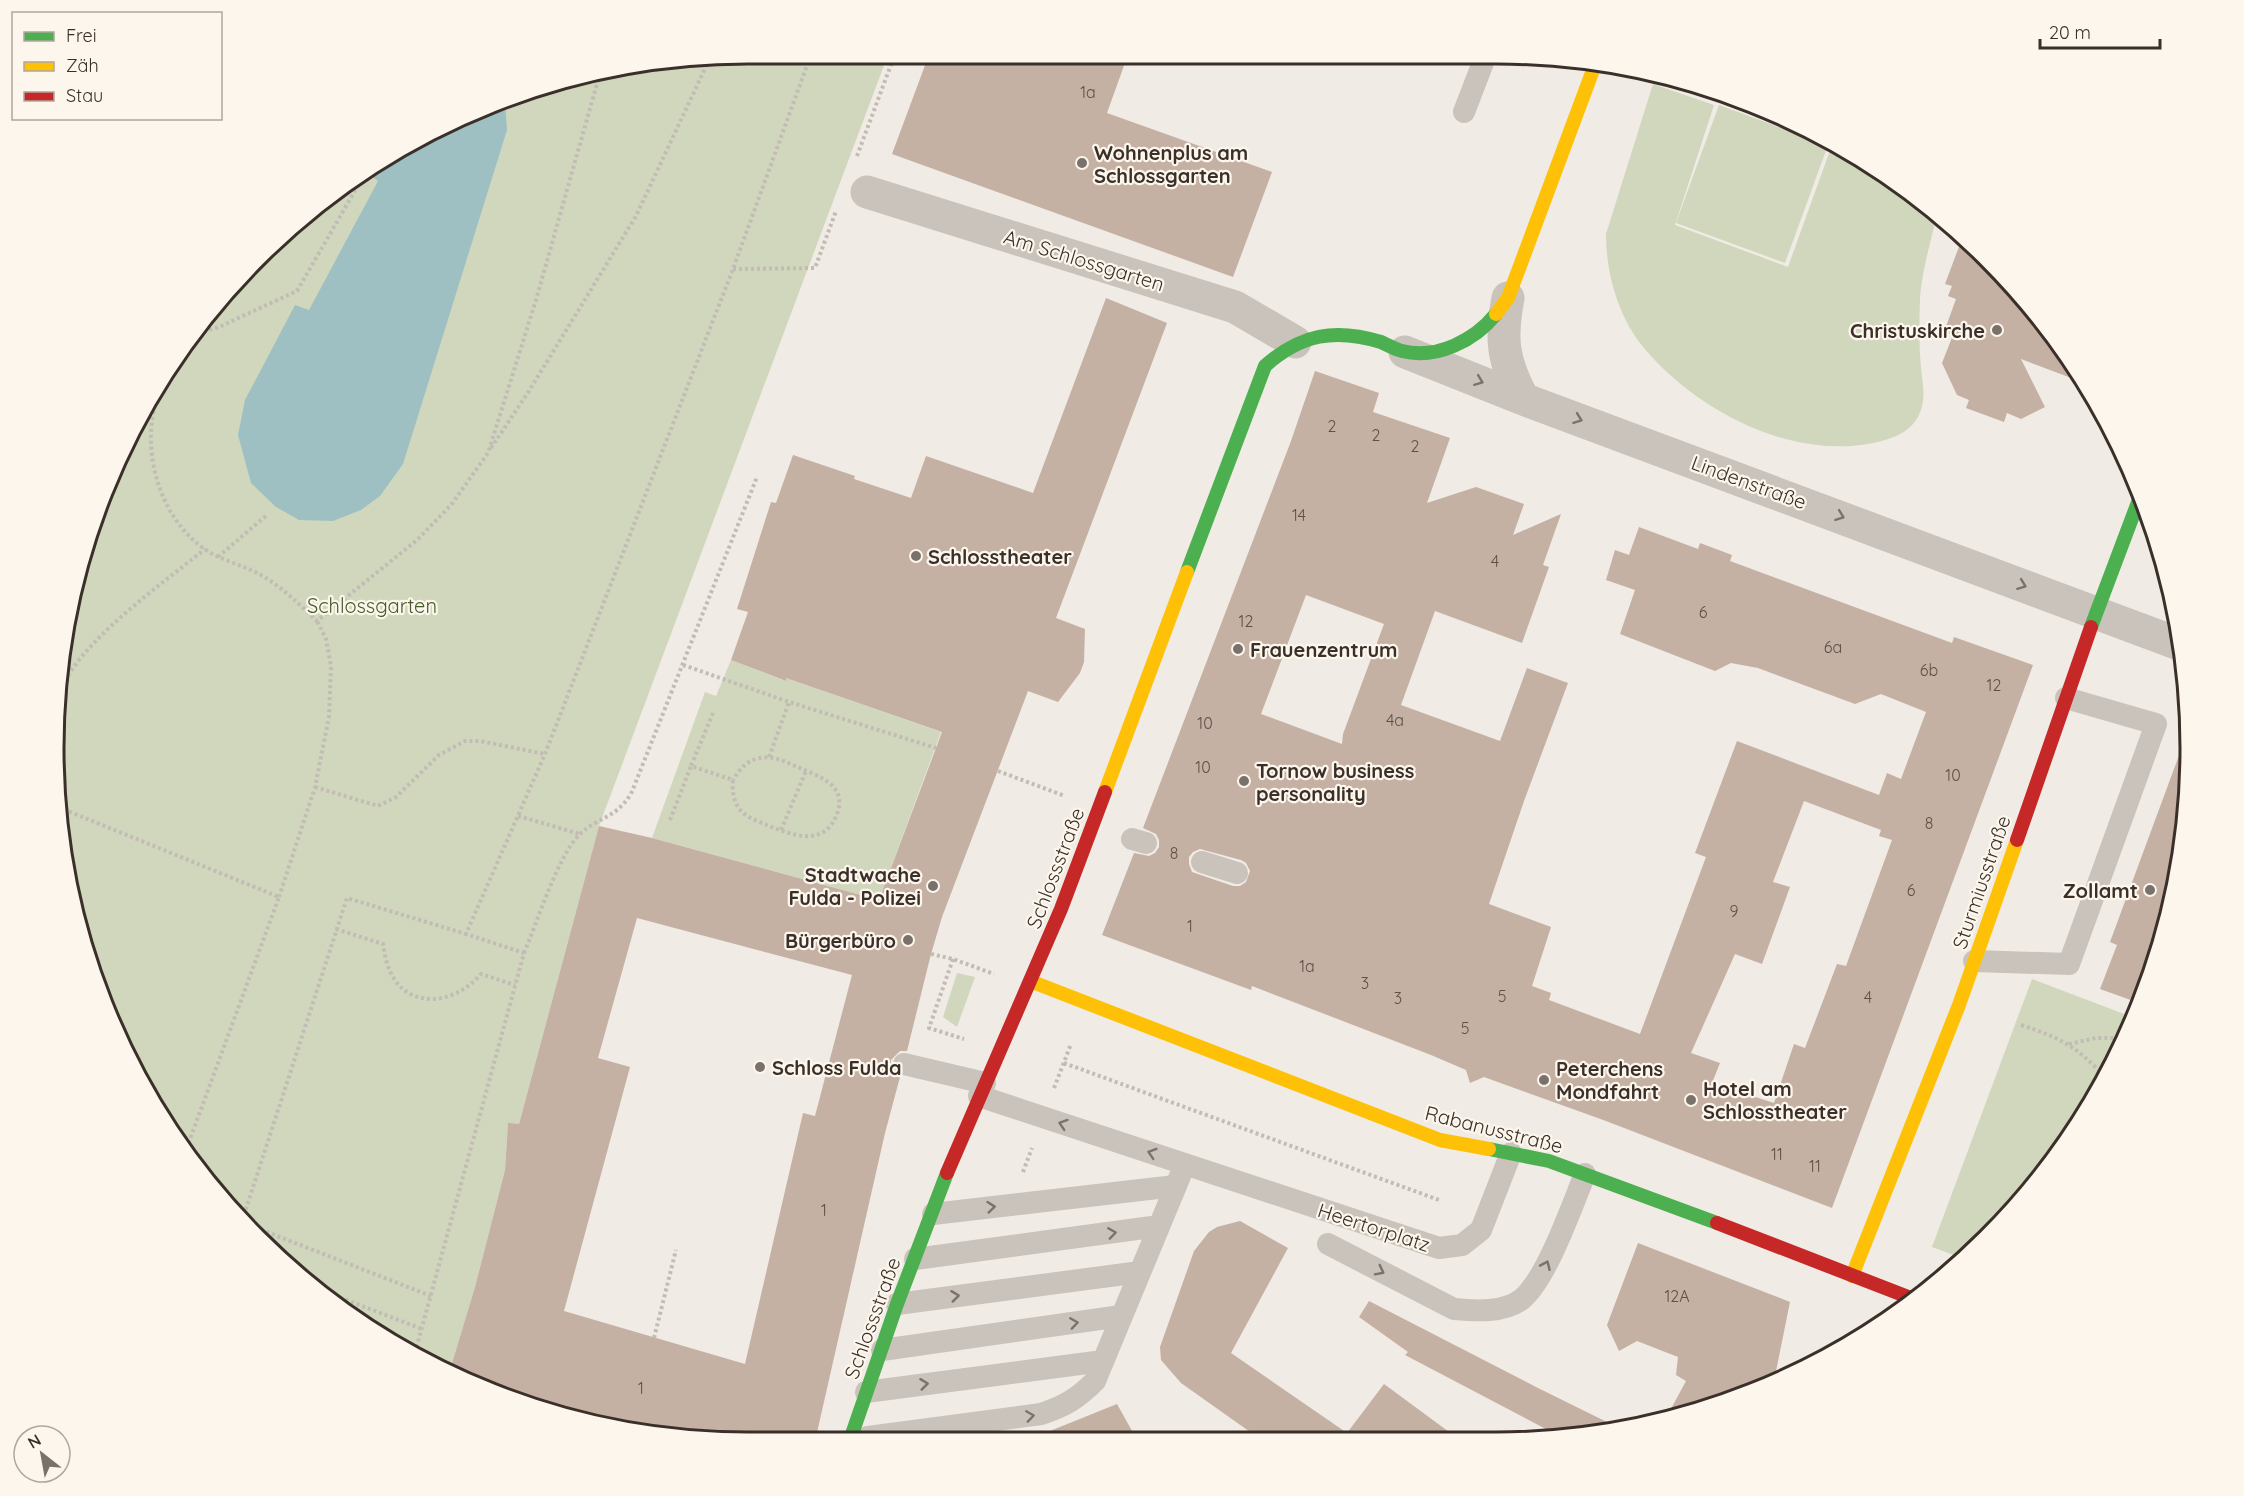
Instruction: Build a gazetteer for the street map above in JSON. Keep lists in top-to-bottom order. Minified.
{"streets":{"street":["Am Schlossgarten","Lindenstraße","Schlossstraße","Sturmiusstraße","Rabanusstraße"],"lane":["Heertorplatz"]},"crossings":[["Am Schlossgarten","Lindenstraße"],["Am Schlossgarten","Schlossstraße"],["Lindenstraße","Schlossstraße"],["Lindenstraße","Sturmiusstraße"],["Schlossstraße","Rabanusstraße"],["Schlossstraße","Heertorplatz"],["Sturmiusstraße","Rabanusstraße"],["Rabanusstraße","Heertorplatz"]],"one_way":["Lindenstraße"],"parks":["Schlossgarten"],"places":["Wohnenplus am Schlossgarten","Christuskirche","Schlosstheater","Frauenzentrum","Tornow business personality","Stadtwache Fulda - Polizei","Zollamt","Bürgerbüro","Schloss Fulda","Peterchens Mondfahrt","Hotel am Schlosstheater"],"house_numbers":["1a","2","2","2","14","4","6","12","6a","6b","12","4a","10","10","10","8","8","6","9","1","1a","3","5","4","3","5","11","11","1","12A","1"],"legend":["Frei","Zäh","Stau"],"scale_bar":"20 m","north":"top left"}
